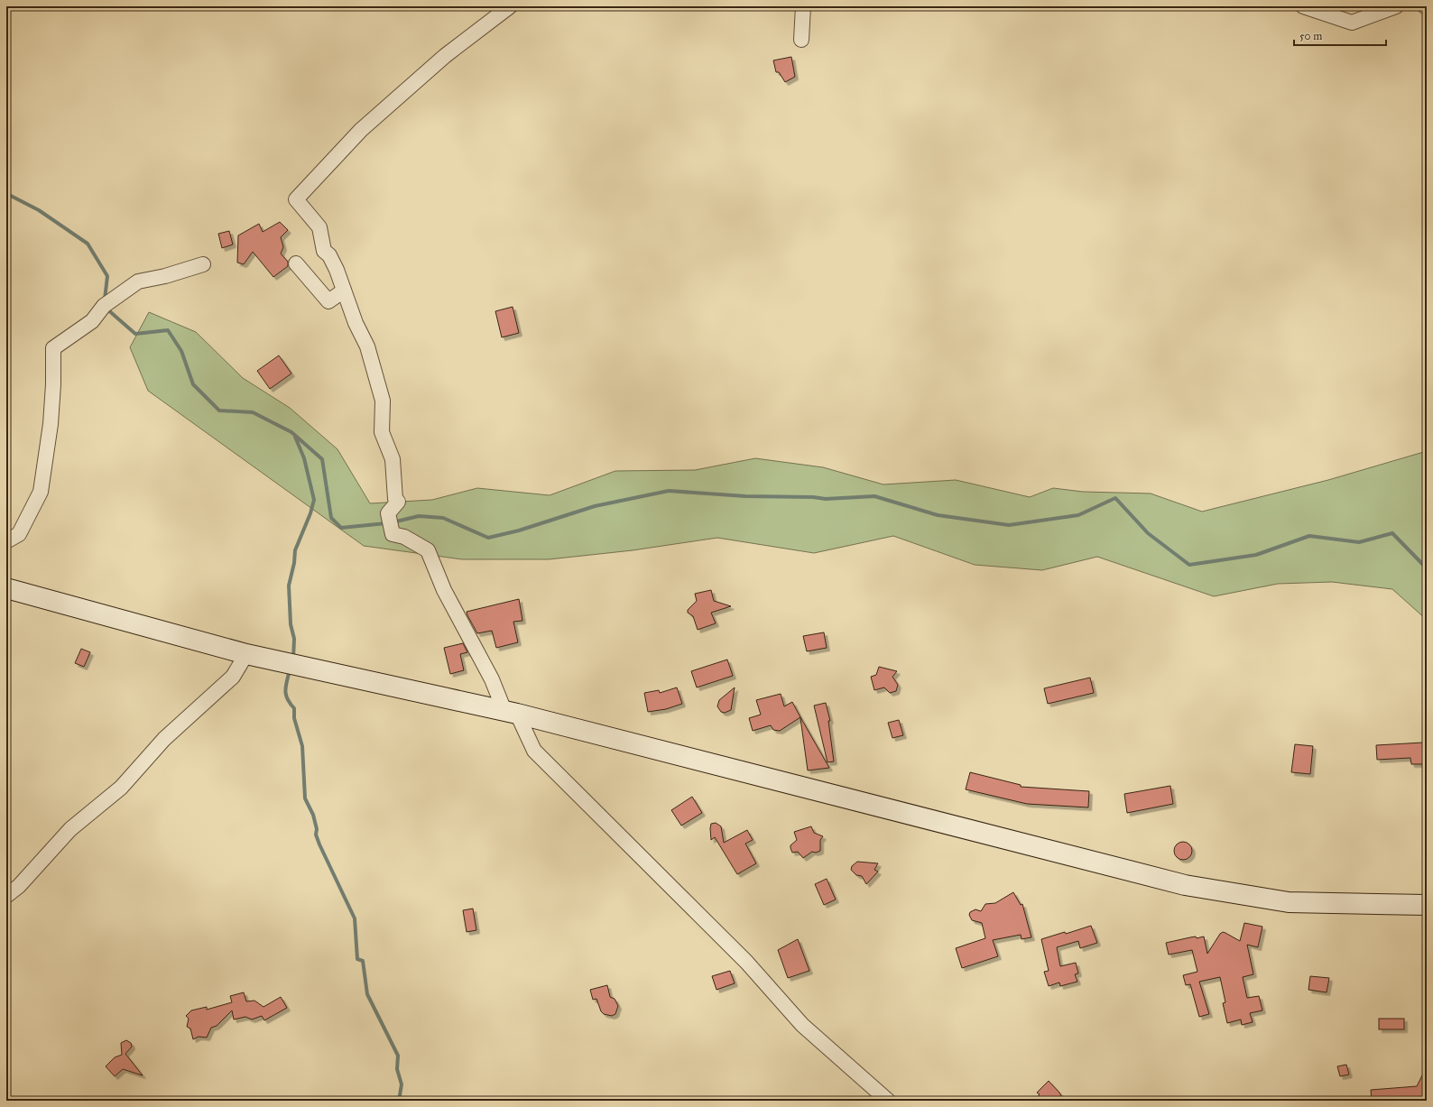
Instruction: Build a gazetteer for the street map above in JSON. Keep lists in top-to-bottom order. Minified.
{"scale_bar":"50 m"}
